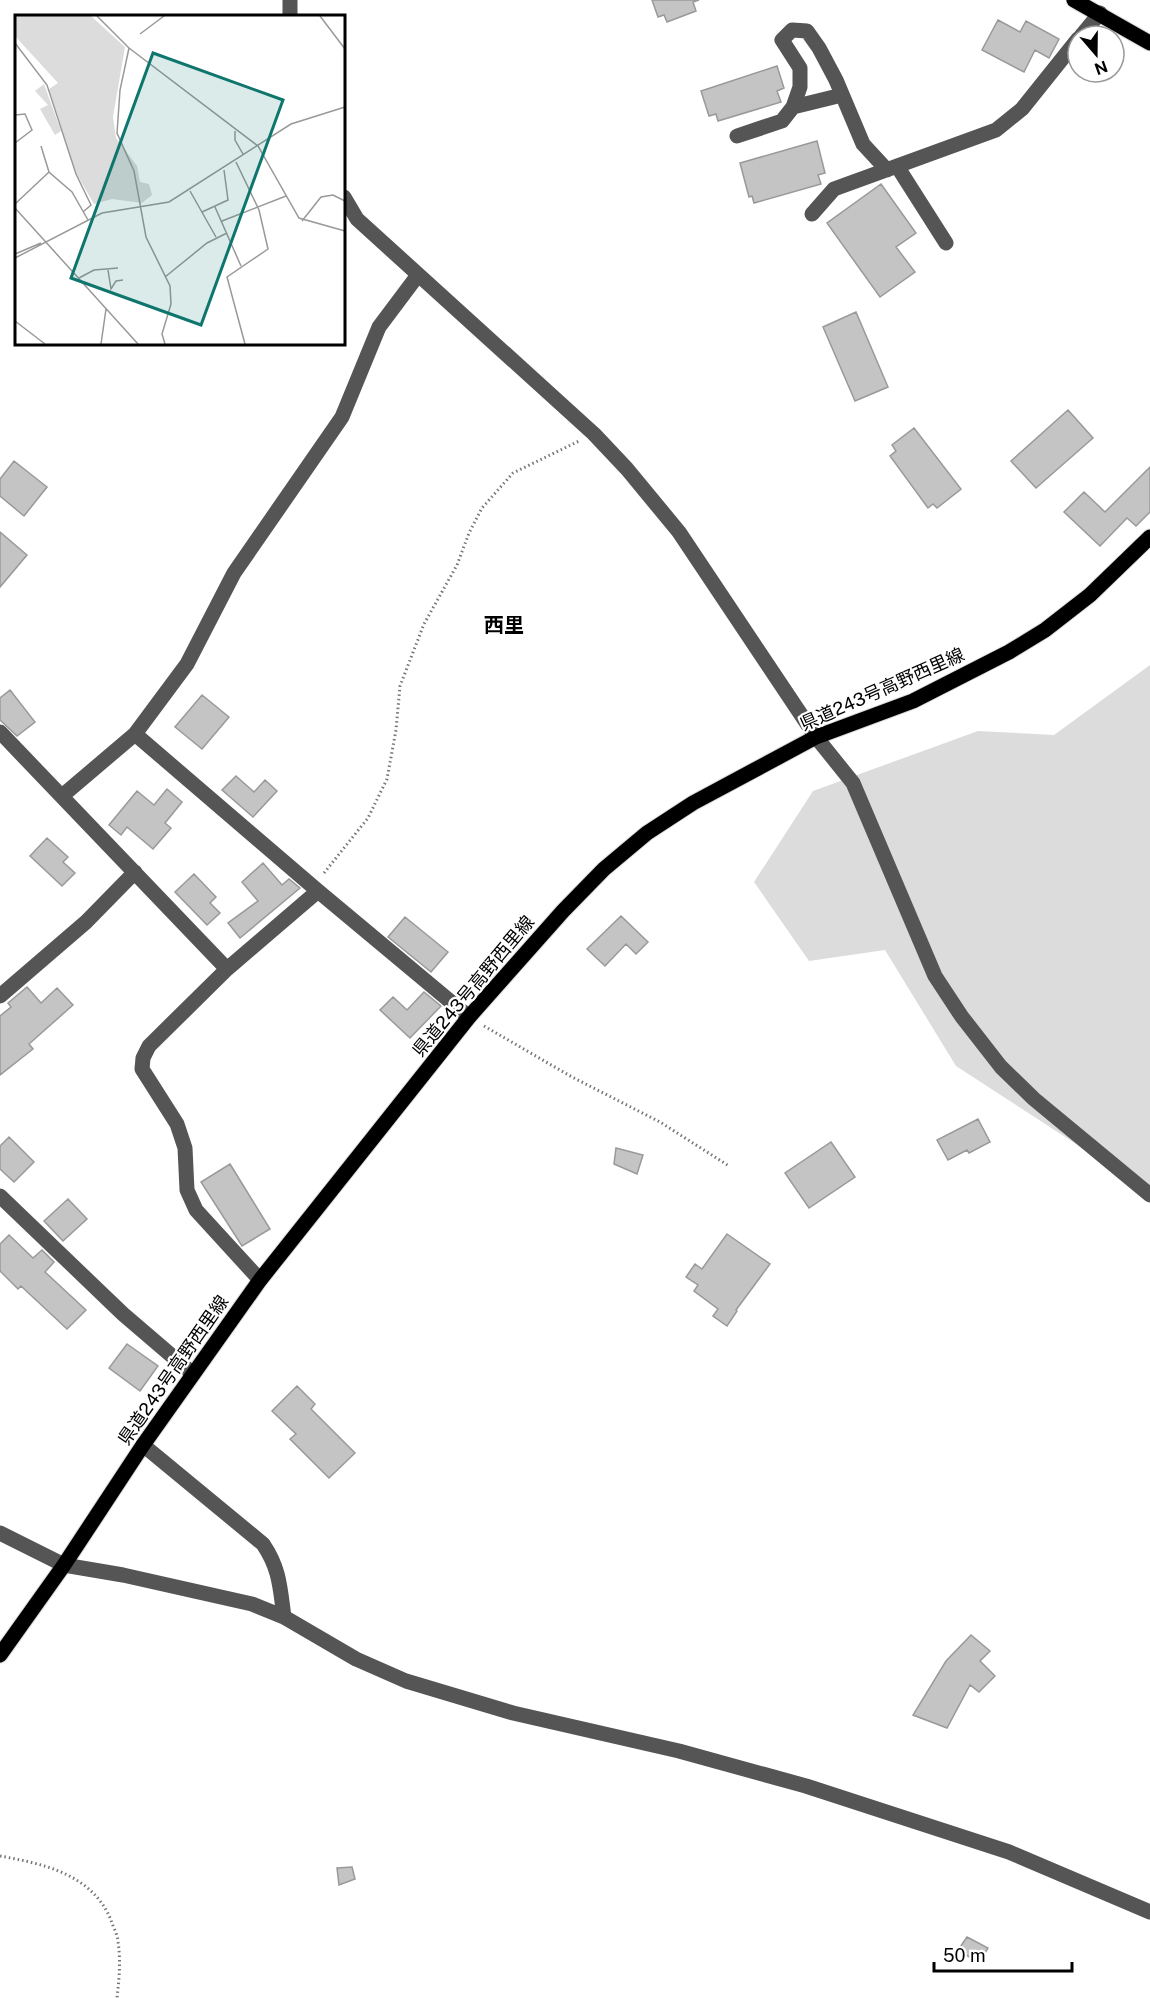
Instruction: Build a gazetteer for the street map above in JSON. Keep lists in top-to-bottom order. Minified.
{"streets":{"main road":["県道243号高野西里線"]},"districts":["西里"],"scale_bar":"50 m","north":"bottom"}
